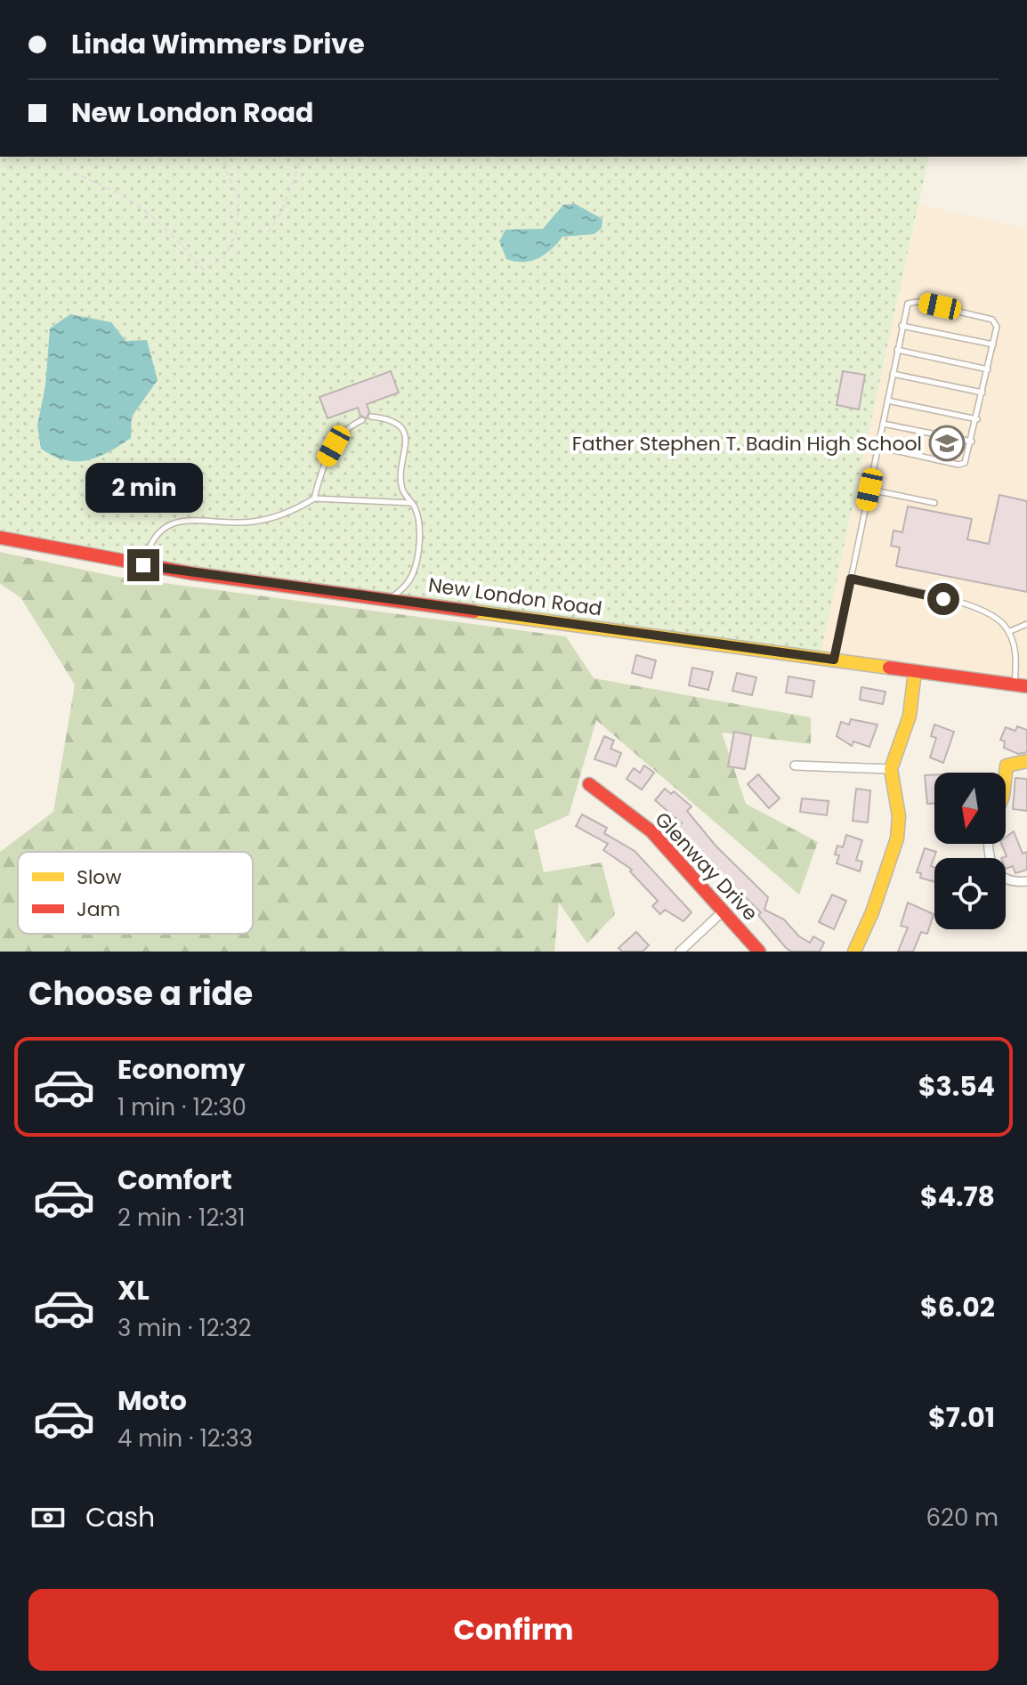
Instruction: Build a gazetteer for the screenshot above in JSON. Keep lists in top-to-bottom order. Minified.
{"streets":{"street":["New London Road","Glenway Drive"]},"places":{"school or university":["Father Stephen T. Badin High School"]},"legend":["Slow","Jam"],"north":"bottom","page":{"banner":["Linda Wimmers Drive","New London Road"],"bubble":"2 min","heading":"Choose a ride","list":[{"name":"Economy","note":"1 min · 12:30","value":"$3.54"},{"name":"Comfort","note":"2 min · 12:31","value":"$4.78"},{"name":"XL","note":"3 min · 12:32","value":"$6.02"},{"name":"Moto","note":"4 min · 12:33","value":"$7.01"}],"pay":["Cash","620 m"],"buttons":"Confirm"}}
